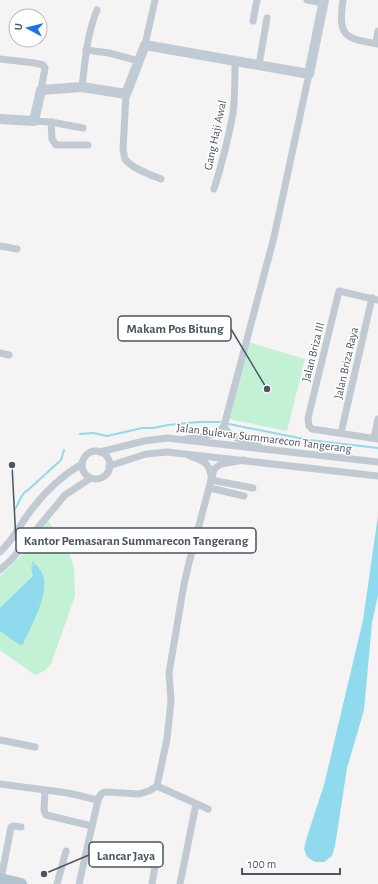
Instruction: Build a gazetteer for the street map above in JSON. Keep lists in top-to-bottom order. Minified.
{"streets":{"street":["Gang Haji Awal","Jalan Briza III","Jalan Briza Raya","Jalan Bulevar Summarecon Tangerang"]},"crossings":[["Jalan Briza III","Jalan Briza Raya"]],"places":["Makam Pos Bitung","Kantor Pemasaran Summarecon Tangerang","Lancar Jaya"],"scale_bar":"100 m","north":"left"}
